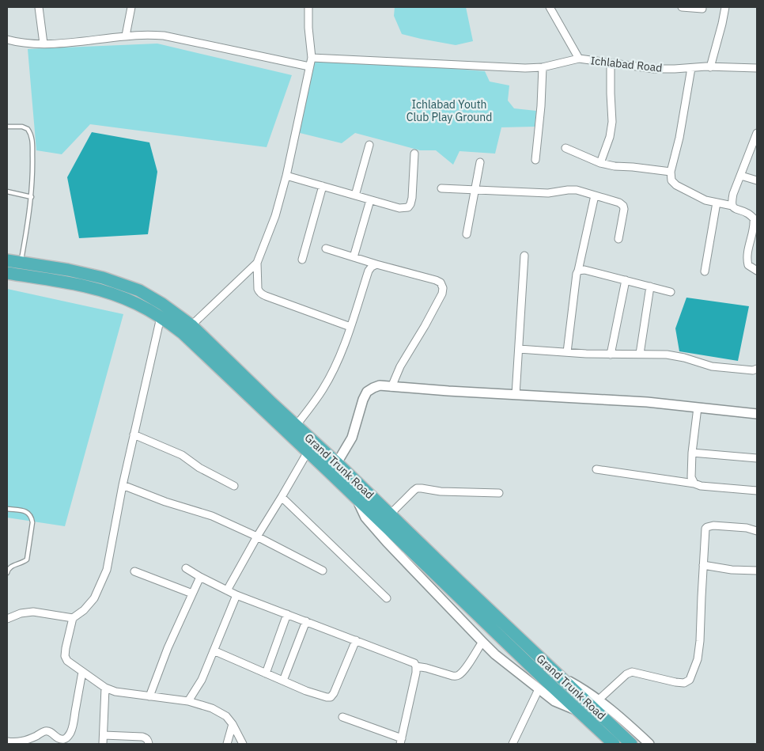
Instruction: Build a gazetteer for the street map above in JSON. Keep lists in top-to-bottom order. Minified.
{"streets":{"highway":["Grand Trunk Road"],"street":["Ichlabad Road"]},"parks":["Ichlabad Youth Club Play Ground"]}
